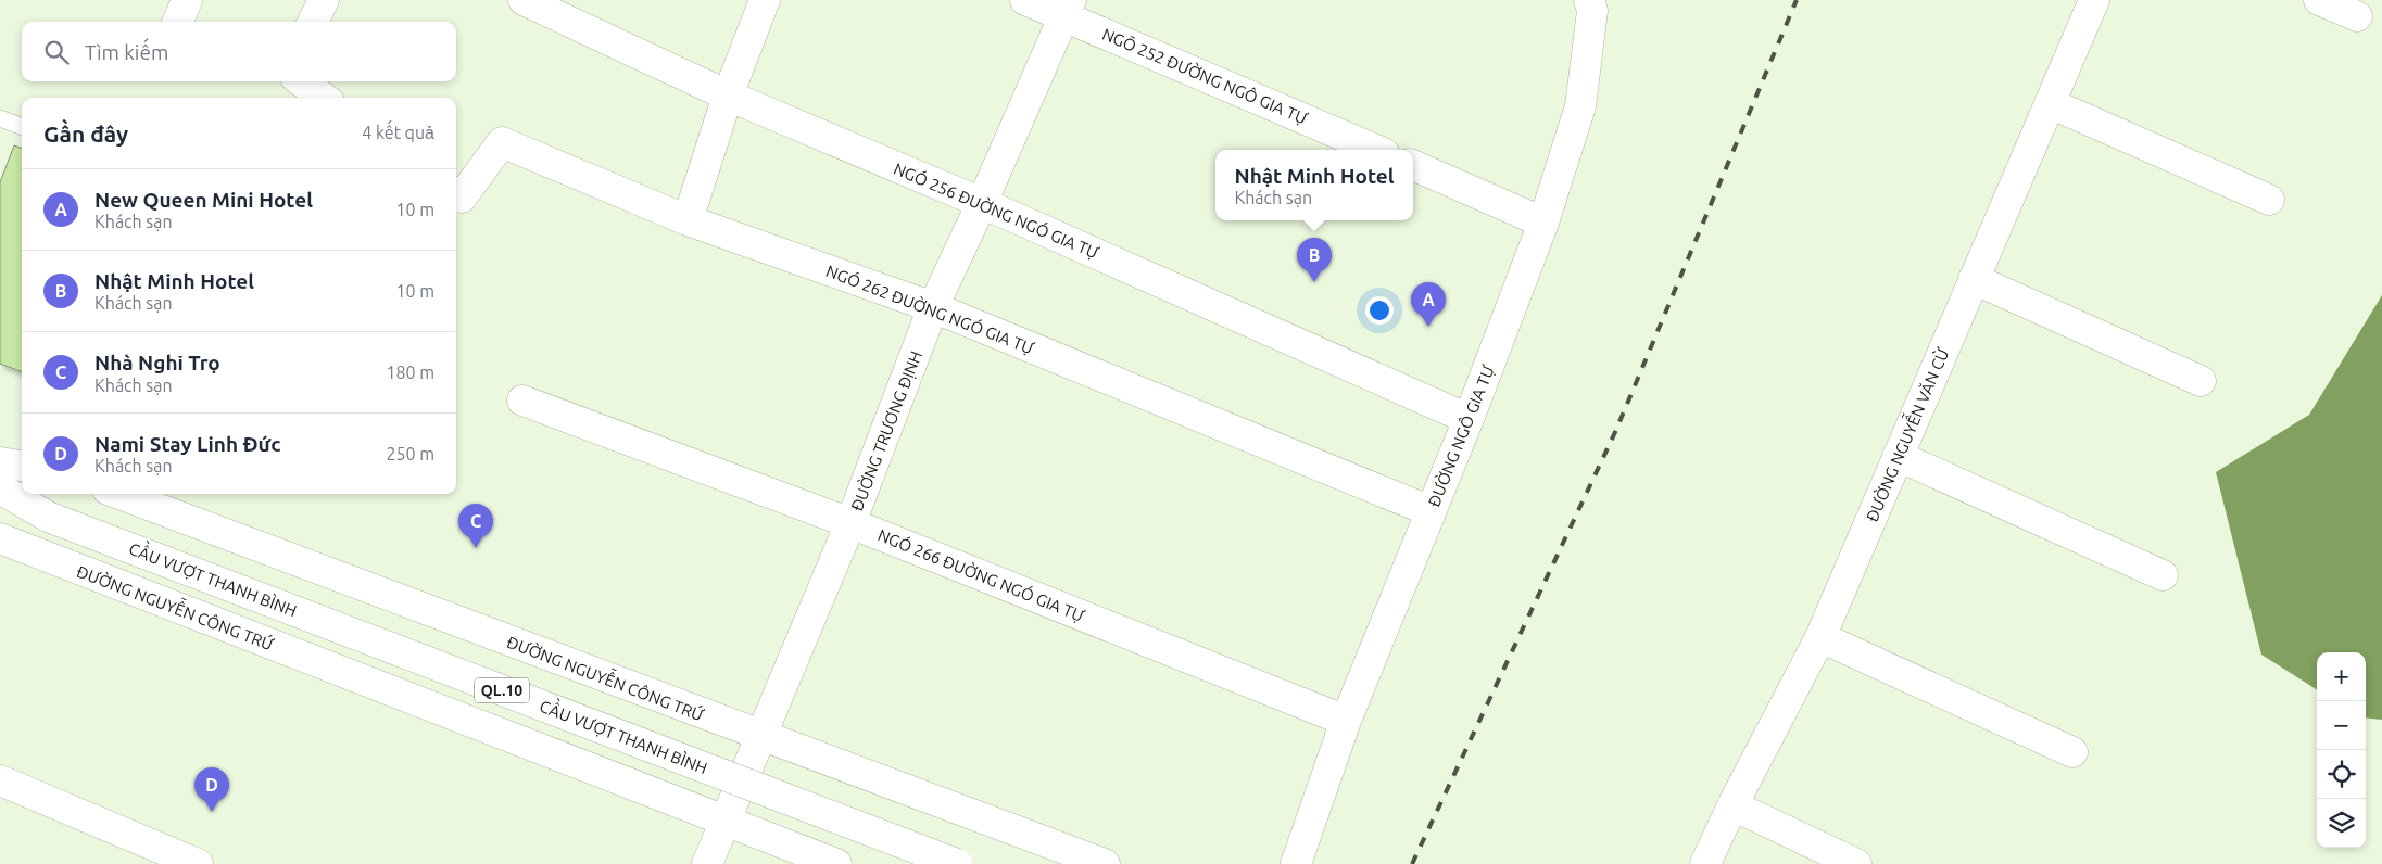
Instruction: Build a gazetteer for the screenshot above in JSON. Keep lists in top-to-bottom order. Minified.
{"streets":{"main road":["NGÕ 252 ĐƯỜNG NGÔ GIA TỰ","NGÓ 256 ĐUỜNG NGÓ GIA TỰ","NGÓ 262 ĐUỜNG NGÓ GIA TỰ","ĐUỜNG TRƯƠNG ĐỊNH","ĐƯỜNG NGUYỄN VĂN CỪ","ĐƯỜNG NGÔ GIA TỰ","NGÓ 266 ĐUỜNG NGÓ GIA TỰ","CẦU VƯỢT THANH BÌNH","ĐƯỜNG NGUYỄN CÔNG TRỨ","QL.10"]},"crossings":[["NGÕ 252 ĐƯỜNG NGÔ GIA TỰ","ĐUỜNG TRƯƠNG ĐỊNH"],["NGÓ 256 ĐUỜNG NGÓ GIA TỰ","ĐUỜNG TRƯƠNG ĐỊNH"],["NGÓ 256 ĐUỜNG NGÓ GIA TỰ","ĐƯỜNG NGÔ GIA TỰ"],["NGÓ 262 ĐUỜNG NGÓ GIA TỰ","ĐUỜNG TRƯƠNG ĐỊNH"],["NGÓ 262 ĐUỜNG NGÓ GIA TỰ","ĐƯỜNG NGÔ GIA TỰ"],["ĐUỜNG TRƯƠNG ĐỊNH","NGÓ 266 ĐUỜNG NGÓ GIA TỰ"],["ĐUỜNG TRƯƠNG ĐỊNH","ĐƯỜNG NGUYỄN CÔNG TRỨ"],["ĐƯỜNG NGÔ GIA TỰ","NGÓ 266 ĐUỜNG NGÓ GIA TỰ"]],"page":{"search":"Tìm kiếm","heading":["Gần đây","4 kết quả"],"popup":["Nhật Minh Hotel","Khách sạn"],"list":[{"mark":"A","name":"New Queen Mini Hotel","note":"Khách sạn","value":"10 m"},{"mark":"B","name":"Nhật Minh Hotel","note":"Khách sạn","value":"10 m"},{"mark":"C","name":"Nhà Nghỉ Trọ","note":"Khách sạn","value":"180 m"},{"mark":"D","name":"Nami Stay Linh Đức","note":"Khách sạn","value":"250 m"}],"pins":["B","A","C","D"],"map_buttons":["+","−"]}}
